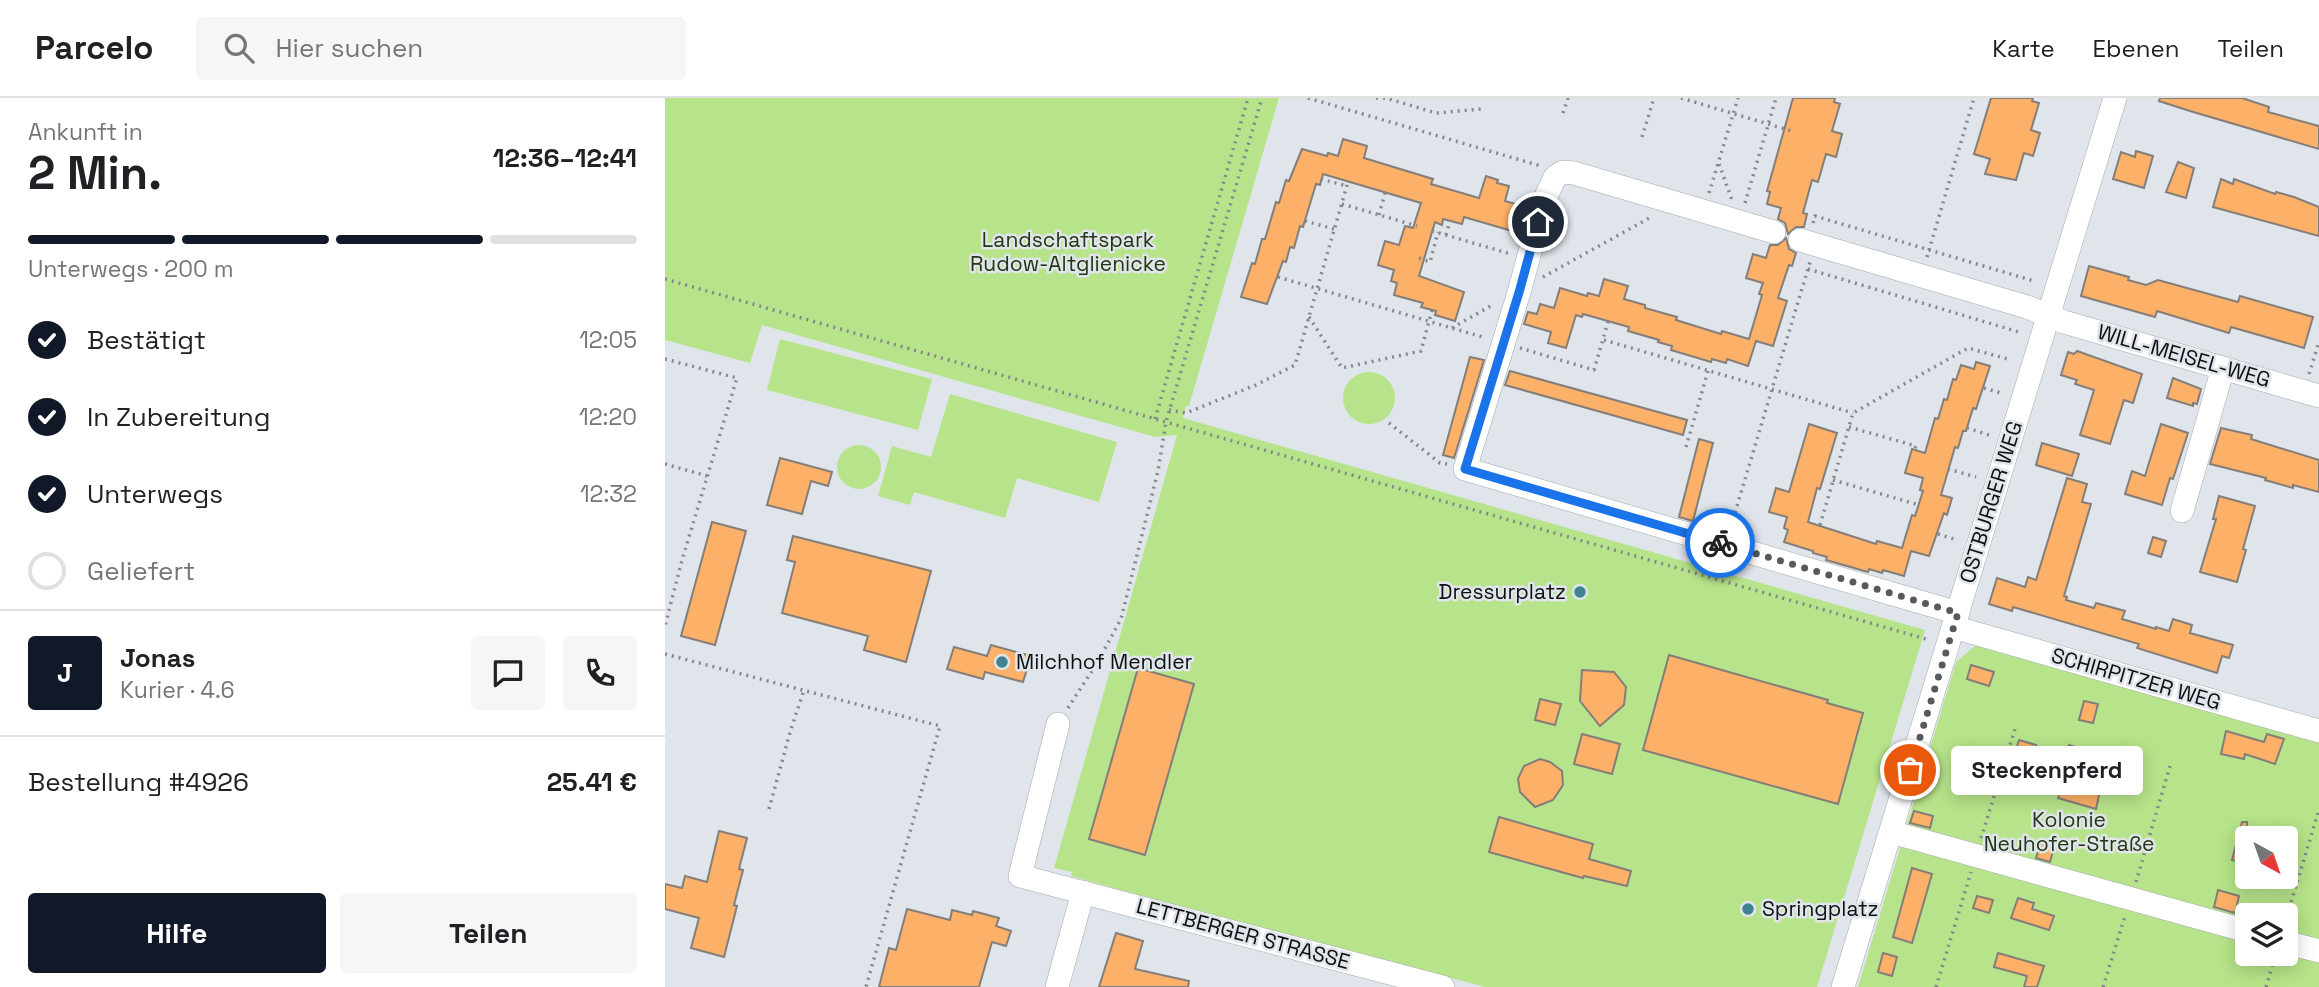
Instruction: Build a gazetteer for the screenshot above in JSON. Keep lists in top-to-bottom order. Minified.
{"streets":{"street":["WILL-MEISEL-WEG","OSTBURGER WEG","SCHIRPITZER WEG","LETTBERGER STRASSE"]},"crossings":[["WILL-MEISEL-WEG","OSTBURGER WEG"],["OSTBURGER WEG","SCHIRPITZER WEG"]],"parks":["Landschaftspark Rudow-Altglienicke","Kolonie Neuhofer-Straße"],"places":["Dressurplatz","Milchhof Mendler","Steckenpferd","Springplatz"],"north":"bottom right","page":{"header":"Parcelo","search":"Hier suchen","nav":["Karte","Ebenen","Teilen"],"heading":["2 Min.","Ankunft in","12:36–12:41"],"panel":["Jonas","Kurier · 4.6","Bestellung #4926","25.41 €"],"bar":"Unterwegs · 200 m","list":[["Bestätigt","12:05"],["In Zubereitung","12:20"],["Unterwegs","12:32"],"Geliefert"],"round":"J","bubble":"Steckenpferd","buttons":["Hilfe","Teilen"]}}
